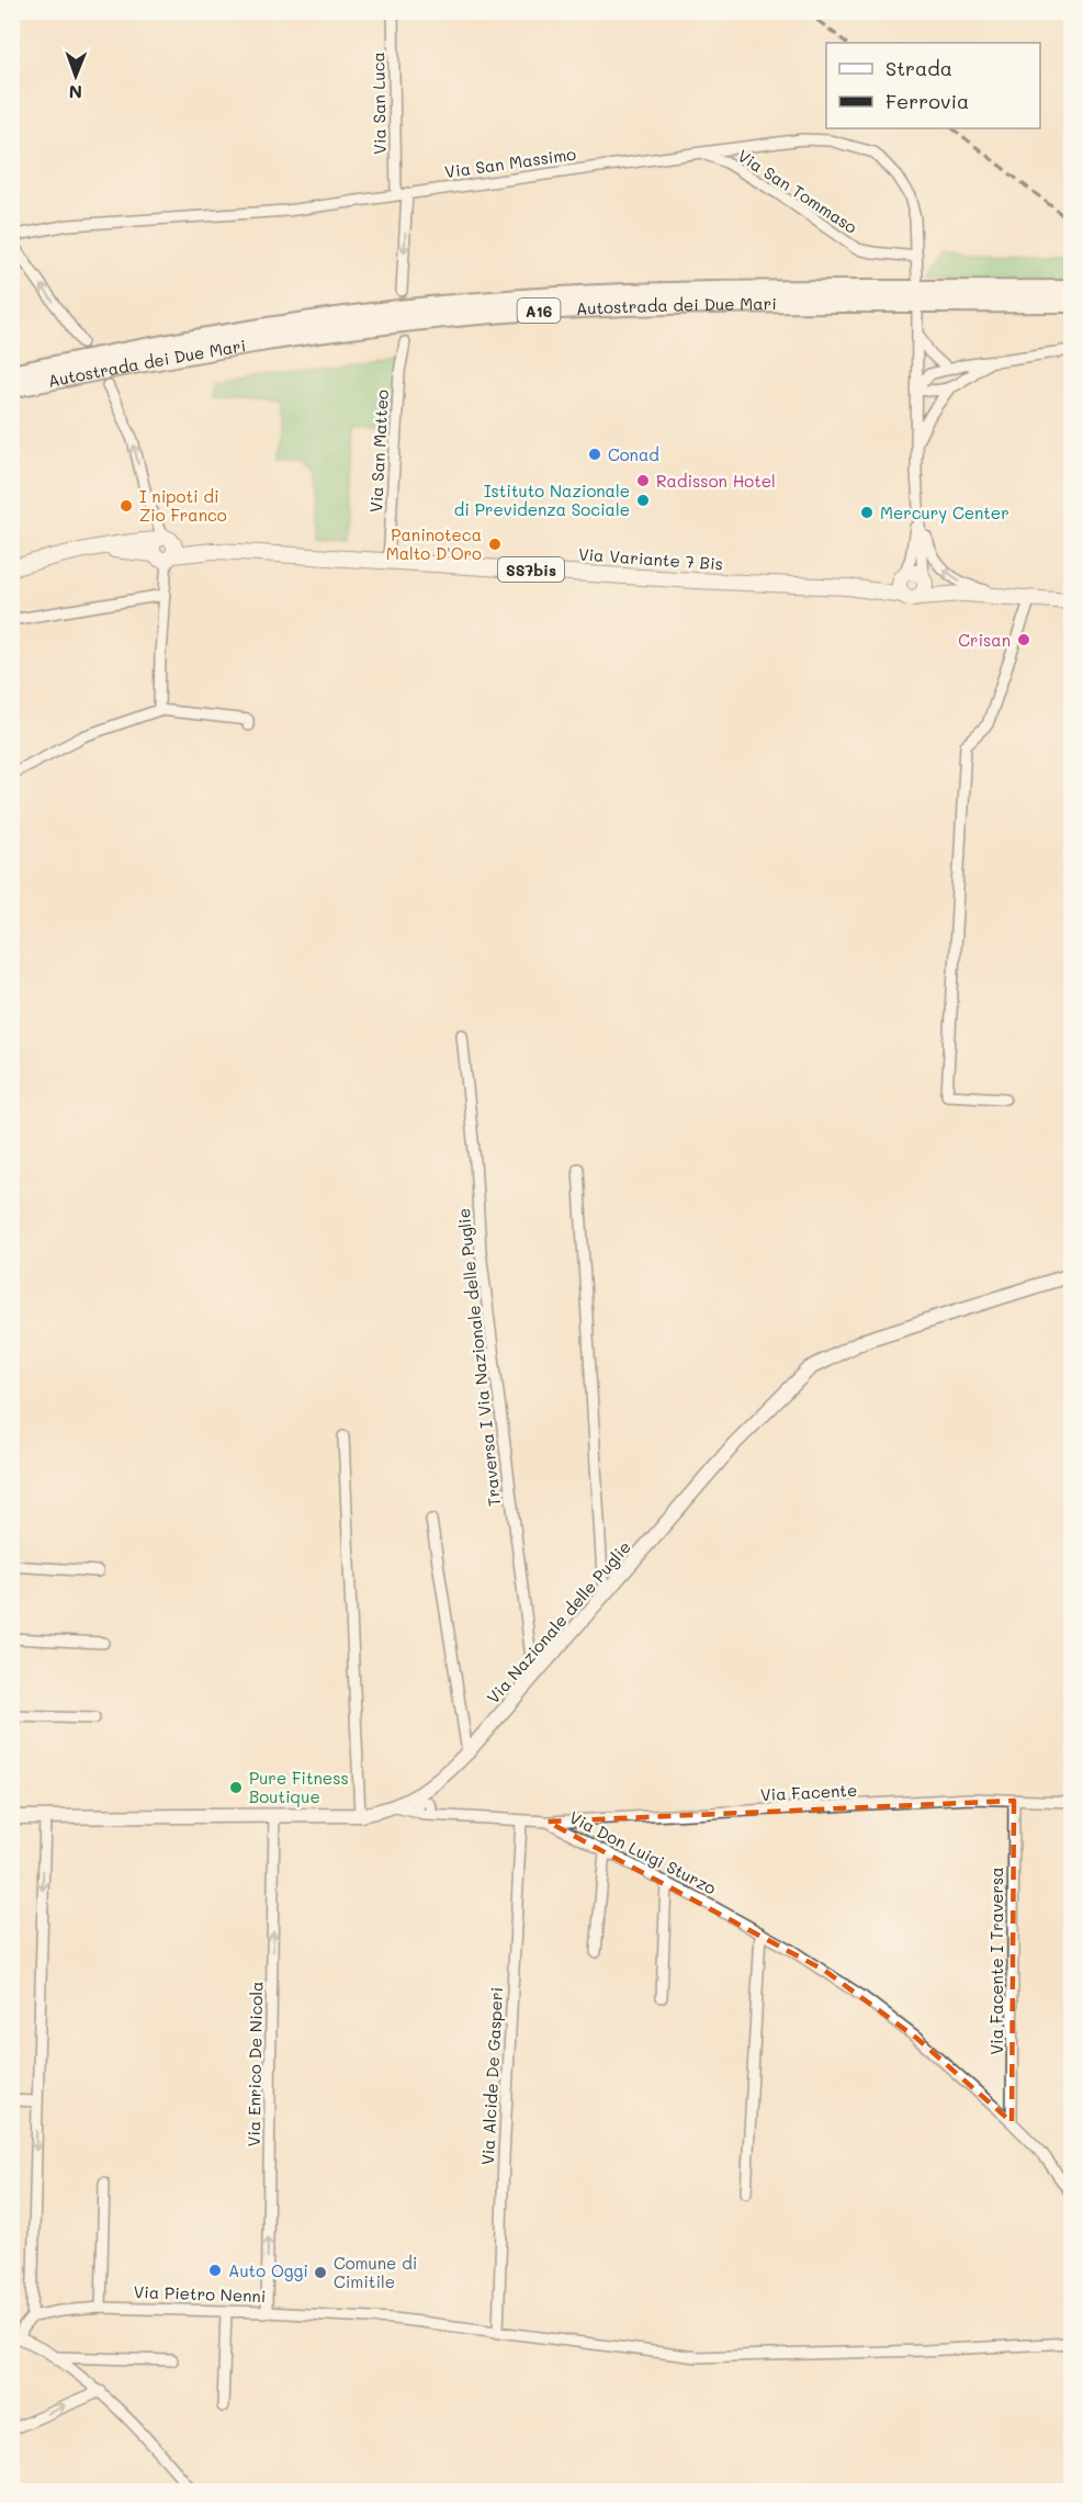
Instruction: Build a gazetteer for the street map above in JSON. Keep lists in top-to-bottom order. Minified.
{"streets":{"highway":["Autostrada dei Due Mari","A16"],"main road":["Via Variante 7 Bis","SS7bis","Via Nazionale delle Puglie"],"street":["Via San Luca","Via San Massimo","Via San Tommaso","Via San Matteo","Traversa I Via Nazionale delle Puglie","Via Facente","Via Don Luigi Sturzo","Via Facente I Traversa","Via Enrico De Nicola","Via Alcide De Gasperi","Via Pietro Nenni"]},"crossings":[["Via San Luca","Via San Massimo"],["Via San Massimo","Via San Tommaso"],["Via San Matteo","Via Variante 7 Bis"],["Via Variante 7 Bis","SS7bis"],["Traversa I Via Nazionale delle Puglie","Via Nazionale delle Puglie"],["Via Nazionale delle Puglie","Via Don Luigi Sturzo"],["Via Nazionale delle Puglie","Via Enrico De Nicola"],["Via Facente","Via Don Luigi Sturzo"],["Via Facente","Via Facente I Traversa"],["Via Don Luigi Sturzo","Via Facente I Traversa"],["Via Don Luigi Sturzo","Via Alcide De Gasperi"],["Via Enrico De Nicola","Via Pietro Nenni"],["Via Alcide De Gasperi","Via Pietro Nenni"]],"one_way":["Via Enrico De Nicola"],"places":["Conad","Radisson Hotel","Istituto Nazionale di Previdenza Sociale","I nipoti di Zio Franco","Mercury Center","Paninoteca Malto D'Oro","Crisan","Pure Fitness Boutique","Auto Oggi","Comune di Cimitile"],"legend":["Strada","Ferrovia"],"north":"bottom"}
